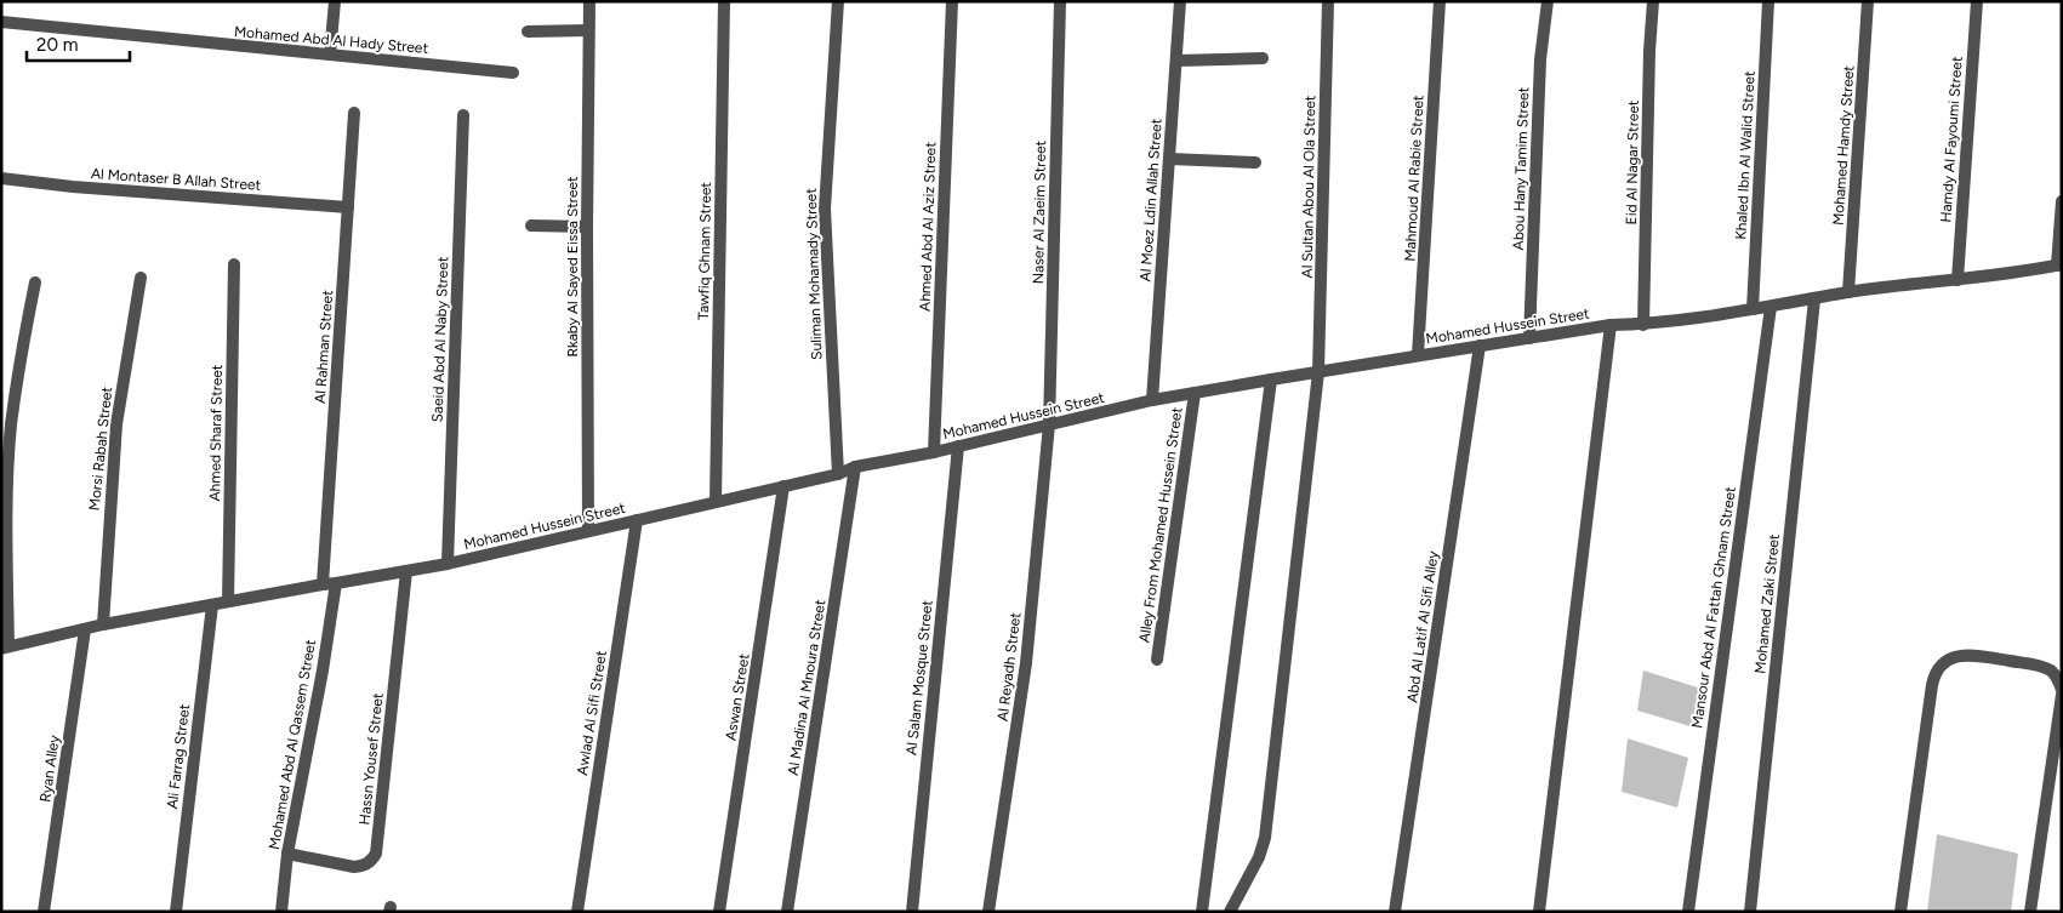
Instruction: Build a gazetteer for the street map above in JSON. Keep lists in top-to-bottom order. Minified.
{"streets":{"street":["Mohamed Abd Al Hady Street","Hamdy Al Fayoumi Street","Mohamed Hamdy Street","Khaled Ibn Al Walid Street","Eid Al Nagar Street","Abou Hany Tamim Street","Mahmoud Al Rabie Street","Al Montaser B Allah Street","Al Sultan Abou Al Ola Street","Al Moez Ldin Allah Street","Naser Al Zaeim Street","Ahmed Abd Al Aziz Street","Tawfiq Ghnam Street","Rkaby Al Sayed Eissa Street","Suliman Mohamady Street","Mohamed Hussein Street","Saeid Abd Al Naby Street","Al Rahman Street","Ahmed Sharaf Street","Morsi Rabah Street","Alley From Mohamed Hussein Street","Mohamed Zaki Street","Mansour Abd Al Fattah Ghnam Street","Abd Al Latif Al Sifi Alley","Al Reyadh Street","Al Salam Mosque Street","Al Madina Al Mnoura Street","Aswan Street","Awlad Al Sifi Street","Mohamed Abd Al Qassem Street","Ali Farrag Street","Hassn Yousef Street","Ryan Alley"]},"crossings":[["Hamdy Al Fayoumi Street","Mohamed Hussein Street"],["Mohamed Hamdy Street","Mohamed Hussein Street"],["Khaled Ibn Al Walid Street","Mohamed Hussein Street"],["Eid Al Nagar Street","Mohamed Hussein Street"],["Abou Hany Tamim Street","Mohamed Hussein Street"],["Mahmoud Al Rabie Street","Mohamed Hussein Street"],["Al Montaser B Allah Street","Al Rahman Street"],["Al Sultan Abou Al Ola Street","Mohamed Hussein Street"],["Al Moez Ldin Allah Street","Mohamed Hussein Street"],["Naser Al Zaeim Street","Mohamed Hussein Street"],["Naser Al Zaeim Street","Al Reyadh Street"],["Ahmed Abd Al Aziz Street","Mohamed Hussein Street"],["Tawfiq Ghnam Street","Mohamed Hussein Street"],["Rkaby Al Sayed Eissa Street","Mohamed Hussein Street"],["Suliman Mohamady Street","Mohamed Hussein Street"],["Mohamed Hussein Street","Saeid Abd Al Naby Street"],["Mohamed Hussein Street","Al Rahman Street"],["Mohamed Hussein Street","Ahmed Sharaf Street"],["Mohamed Hussein Street","Morsi Rabah Street"],["Mohamed Hussein Street","Alley From Mohamed Hussein Street"],["Mohamed Hussein Street","Mohamed Zaki Street"],["Mohamed Hussein Street","Mansour Abd Al Fattah Ghnam Street"],["Mohamed Hussein Street","Abd Al Latif Al Sifi Alley"],["Mohamed Hussein Street","Al Reyadh Street"],["Mohamed Hussein Street","Al Salam Mosque Street"],["Mohamed Hussein Street","Al Madina Al Mnoura Street"],["Mohamed Hussein Street","Aswan Street"],["Mohamed Hussein Street","Awlad Al Sifi Street"],["Mohamed Hussein Street","Mohamed Abd Al Qassem Street"],["Mohamed Hussein Street","Ali Farrag Street"],["Mohamed Hussein Street","Hassn Yousef Street"],["Mohamed Hussein Street","Ryan Alley"],["Mohamed Abd Al Qassem Street","Hassn Yousef Street"]],"scale_bar":"20 m"}
